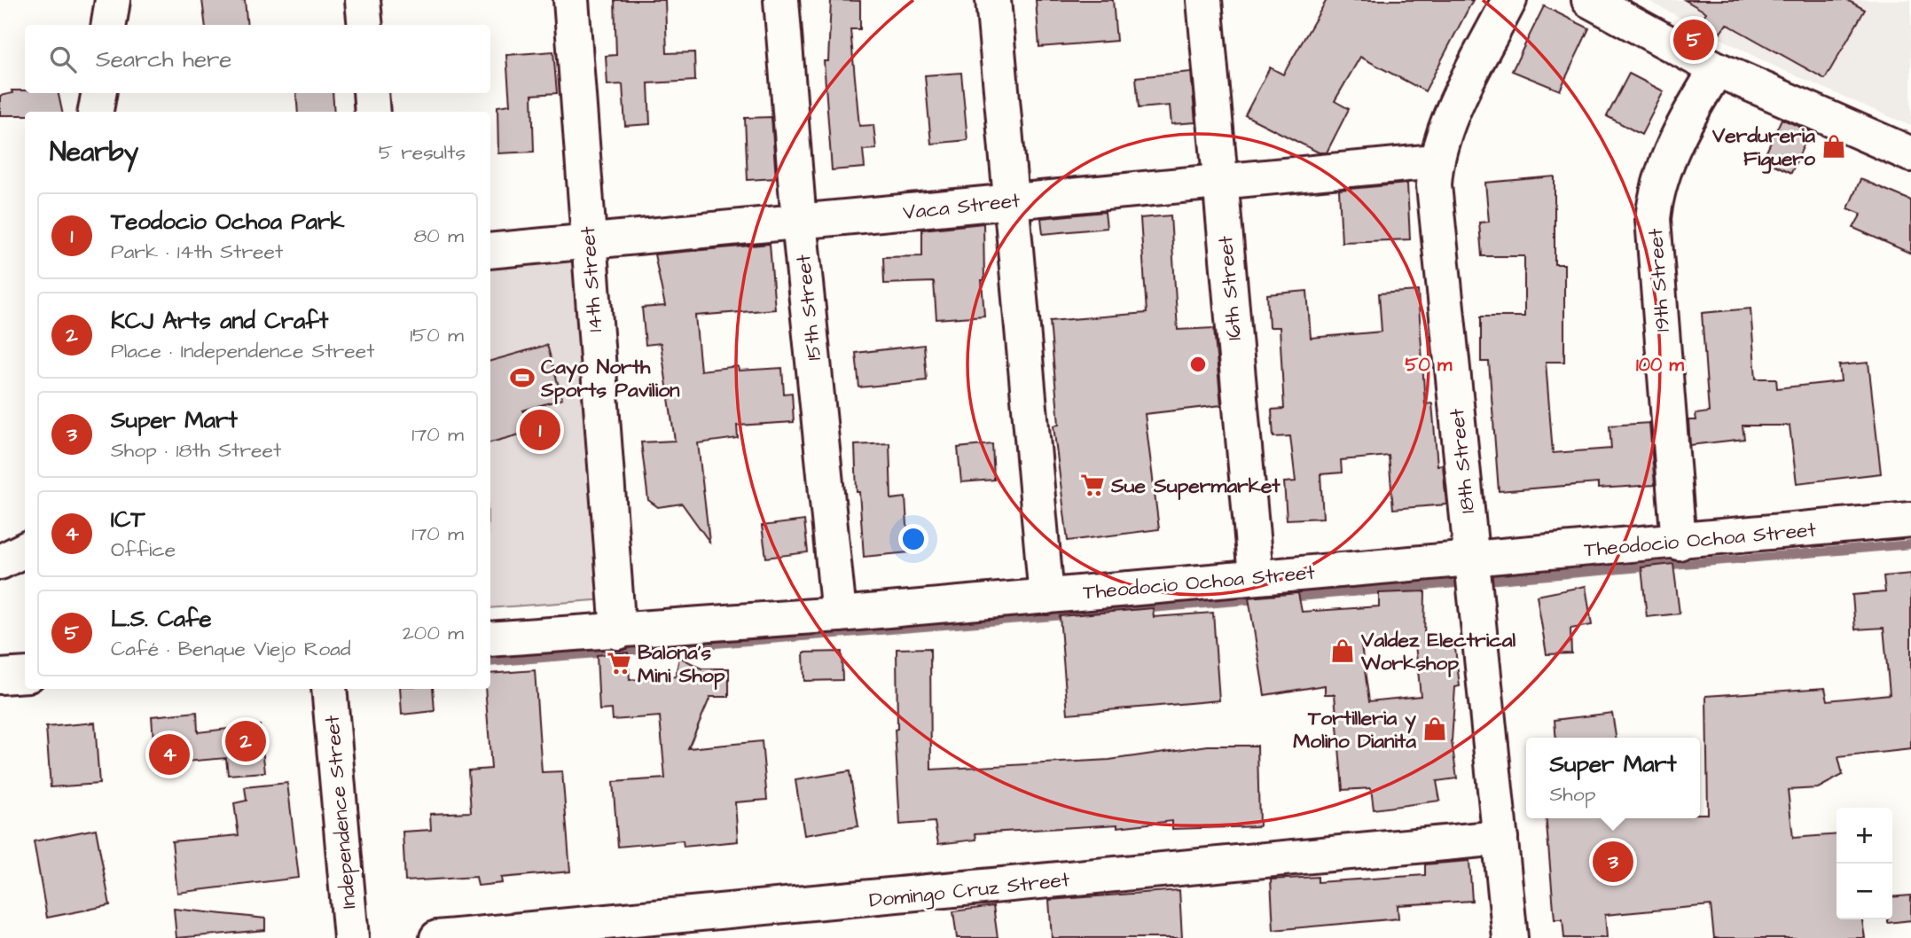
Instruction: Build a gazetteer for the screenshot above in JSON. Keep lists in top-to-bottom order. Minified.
{"streets":{"main road":["Vaca Street","14th Street","19th Street","16th Street","15th Street","18th Street","Theodocio Ochoa Street","Independence Street","Domingo Cruz Street"]},"crossings":[["Vaca Street","14th Street"],["Vaca Street","16th Street"],["Vaca Street","15th Street"],["Vaca Street","18th Street"],["14th Street","Theodocio Ochoa Street"],["19th Street","Theodocio Ochoa Street"],["16th Street","Theodocio Ochoa Street"],["15th Street","Theodocio Ochoa Street"],["18th Street","Theodocio Ochoa Street"],["18th Street","Domingo Cruz Street"]],"places":{"shop":["Verdureria Figuero","Valdez Electrical Workshop","Tortilleria y Molino Dianita"],"sports":["Cayo North Sports Pavilion"],"supermarket":["Sue Supermarket","Balona's Mini Shop"]},"page":{"pins":["5","1","2","4","3"],"search":"Search here","heading":["Nearby","5 results"],"list":[{"mark":"1","name":"Teodocio Ochoa Park","note":"Park · 14th Street","value":"80 m"},{"mark":"2","name":"KCJ Arts and Craft","note":"Place · Independence Street","value":"150 m"},{"mark":"3","name":"Super Mart","note":"Shop · 18th Street","value":"170 m"},{"mark":"4","name":"ICT","note":"Office","value":"170 m"},{"mark":"5","name":"L.S. Cafe","note":"Café · Benque Viejo Road","value":"200 m"}],"popup":["Super Mart","Shop"],"map_buttons":["+","−"]},"rings":["50 m","100 m"]}
